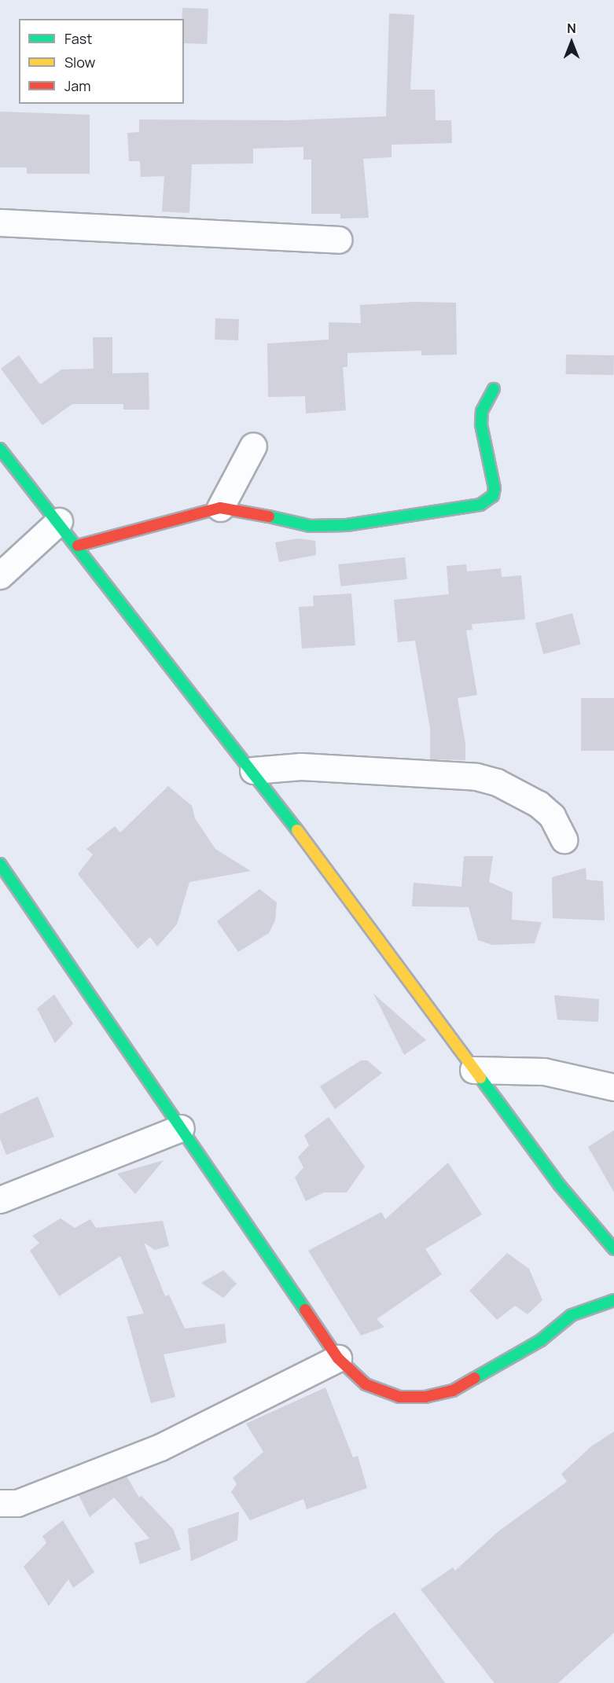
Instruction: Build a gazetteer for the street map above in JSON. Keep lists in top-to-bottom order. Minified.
{"legend":["Fast","Slow","Jam"],"north":"top"}
